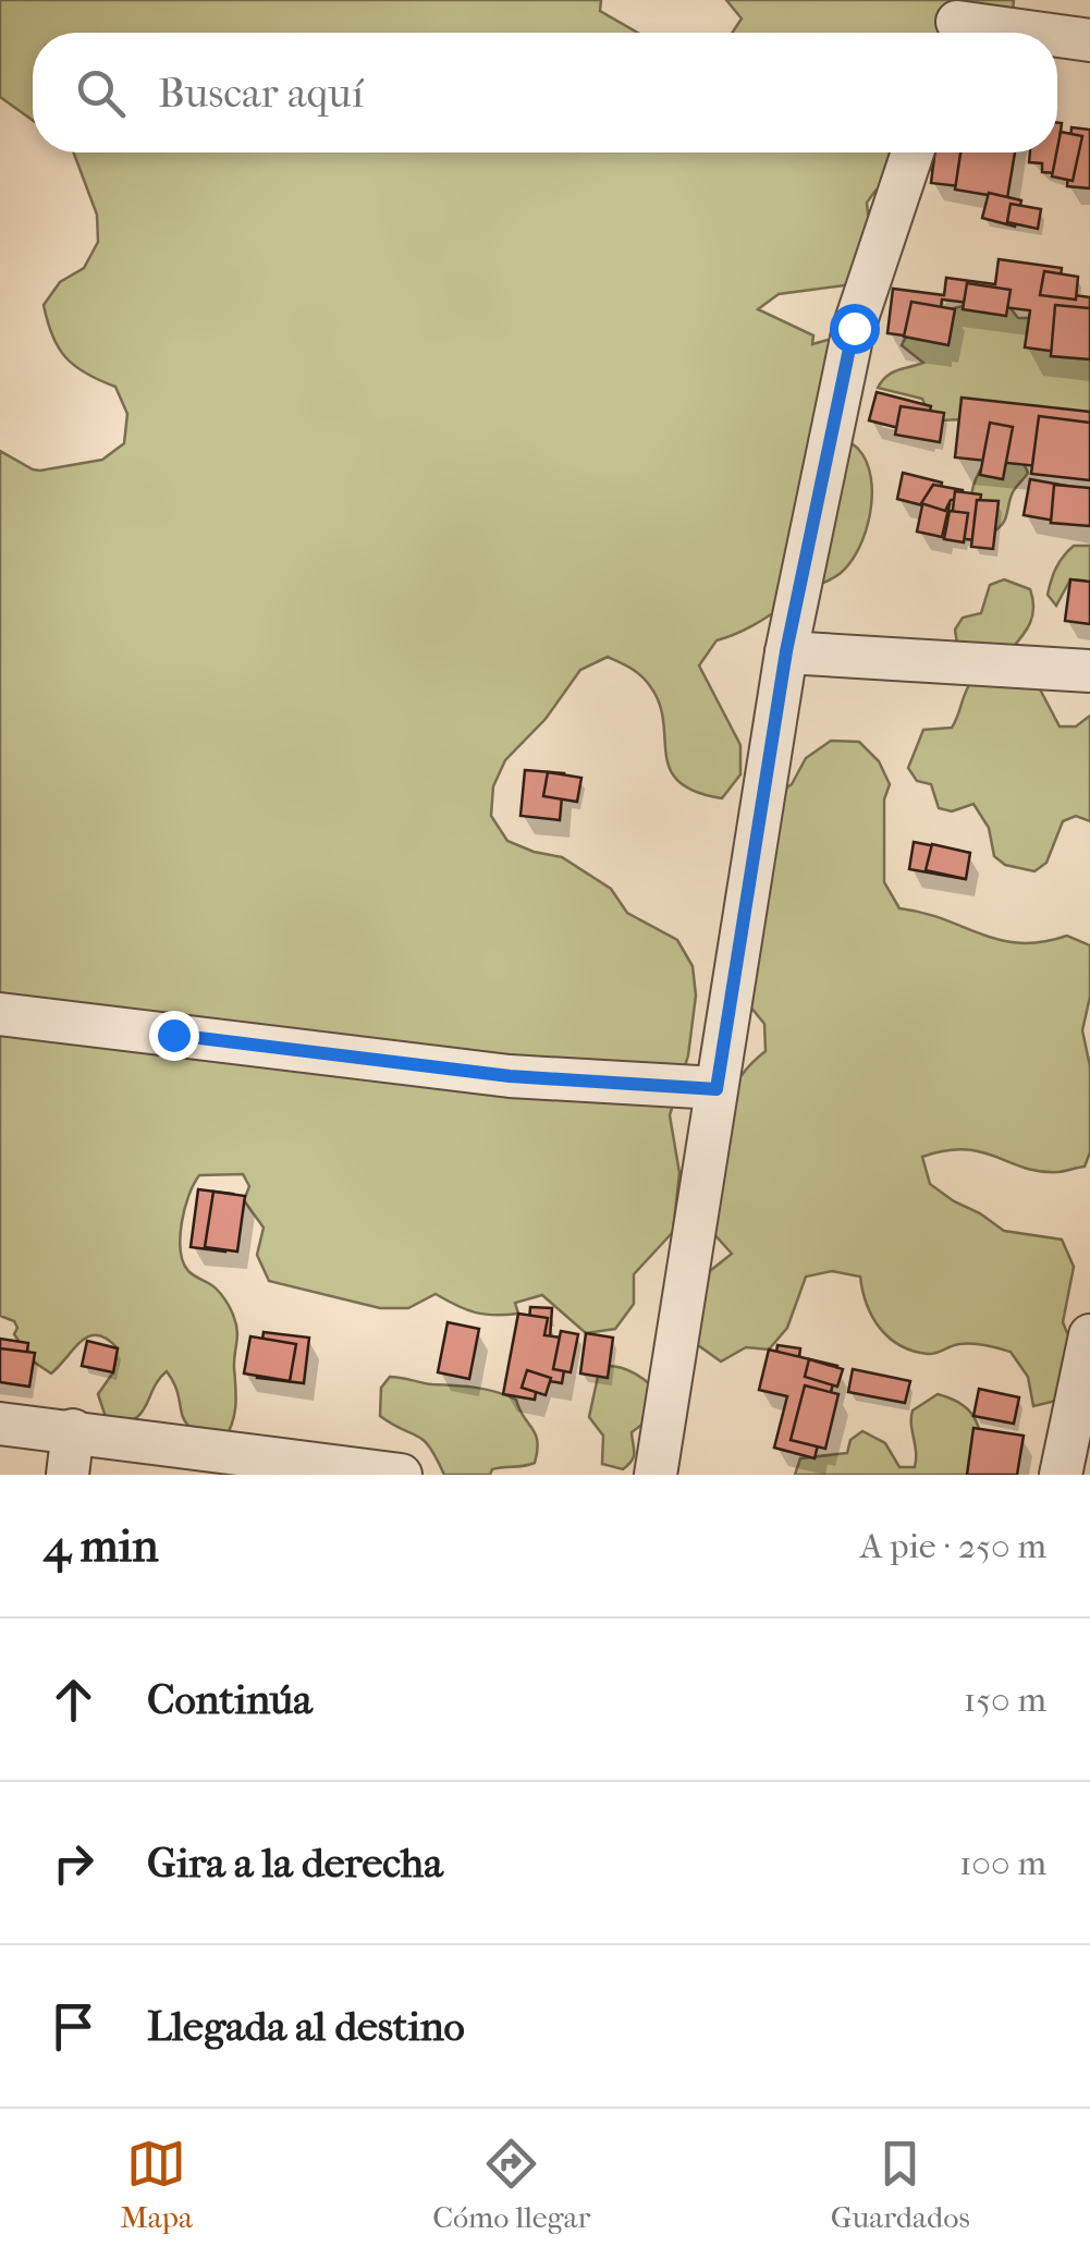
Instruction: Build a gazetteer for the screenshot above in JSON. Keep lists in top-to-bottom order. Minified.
{"page":{"search":"Buscar aquí","heading":["4 min","A pie · 250 m"],"list":[["Continúa","150 m"],["Gira a la derecha","100 m"],"Llegada al destino"],"nav":["Mapa","Cómo llegar","Guardados"]}}
